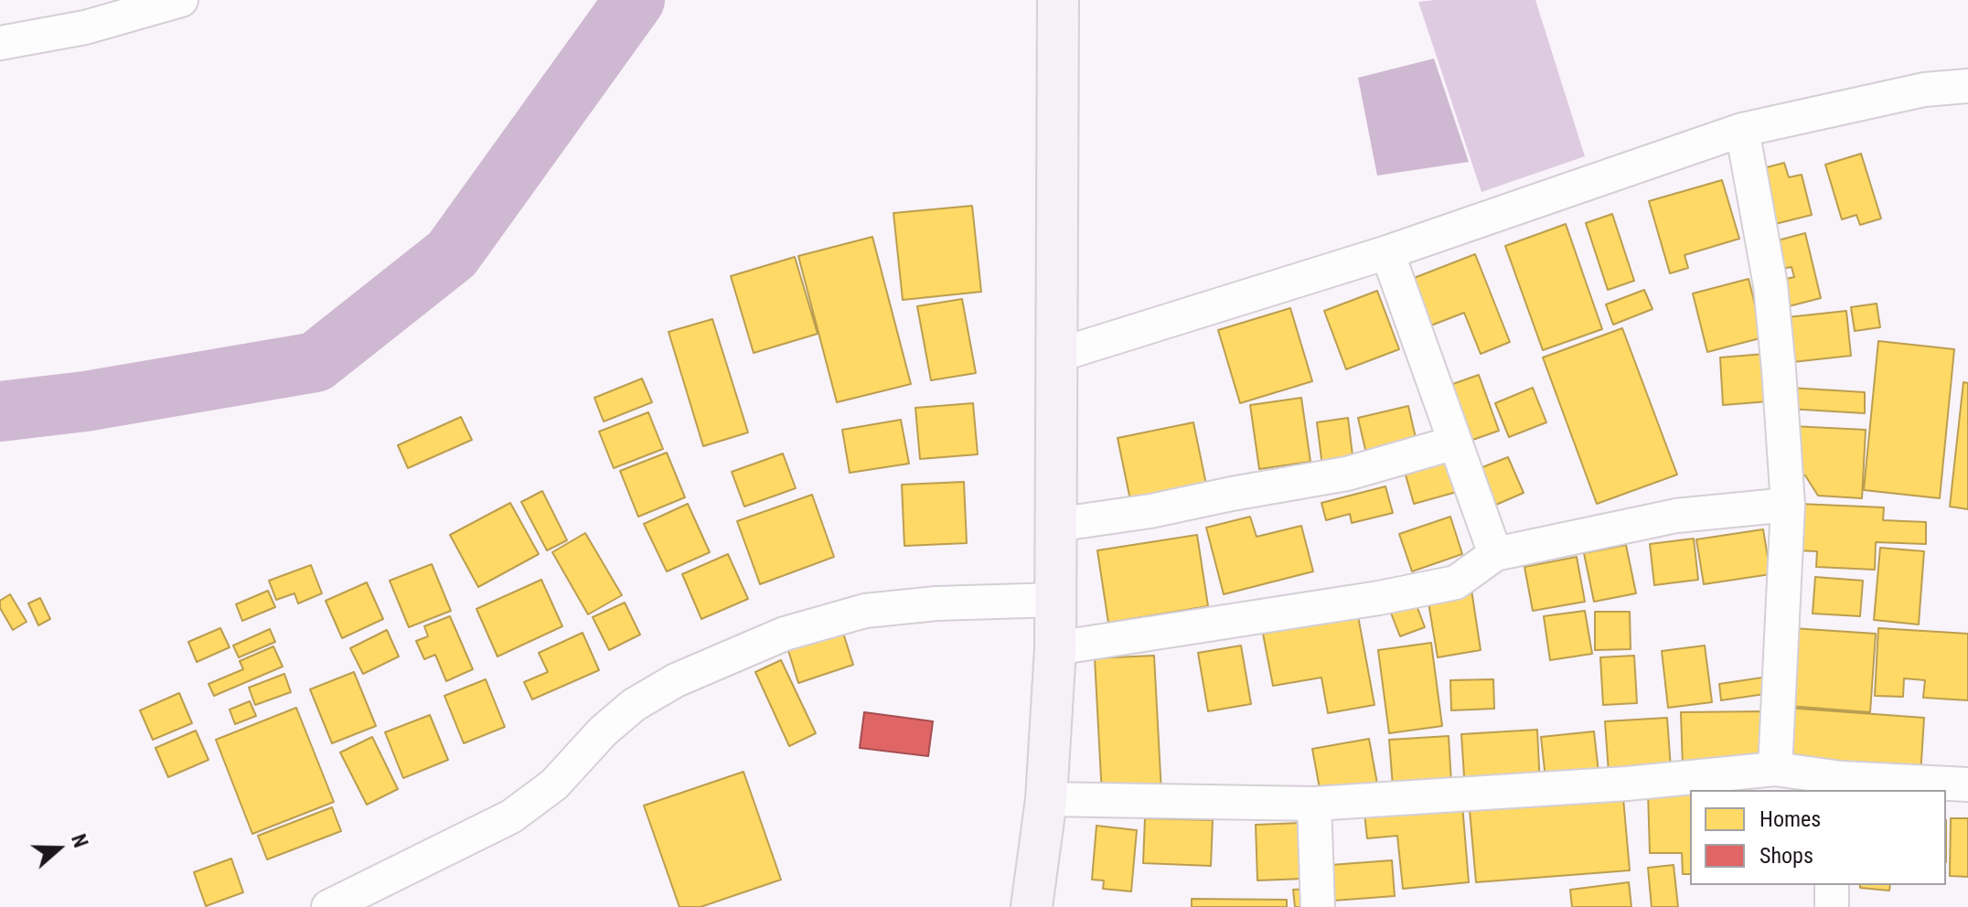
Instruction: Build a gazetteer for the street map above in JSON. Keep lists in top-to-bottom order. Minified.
{"legend":["Homes","Shops"],"north":"right"}
